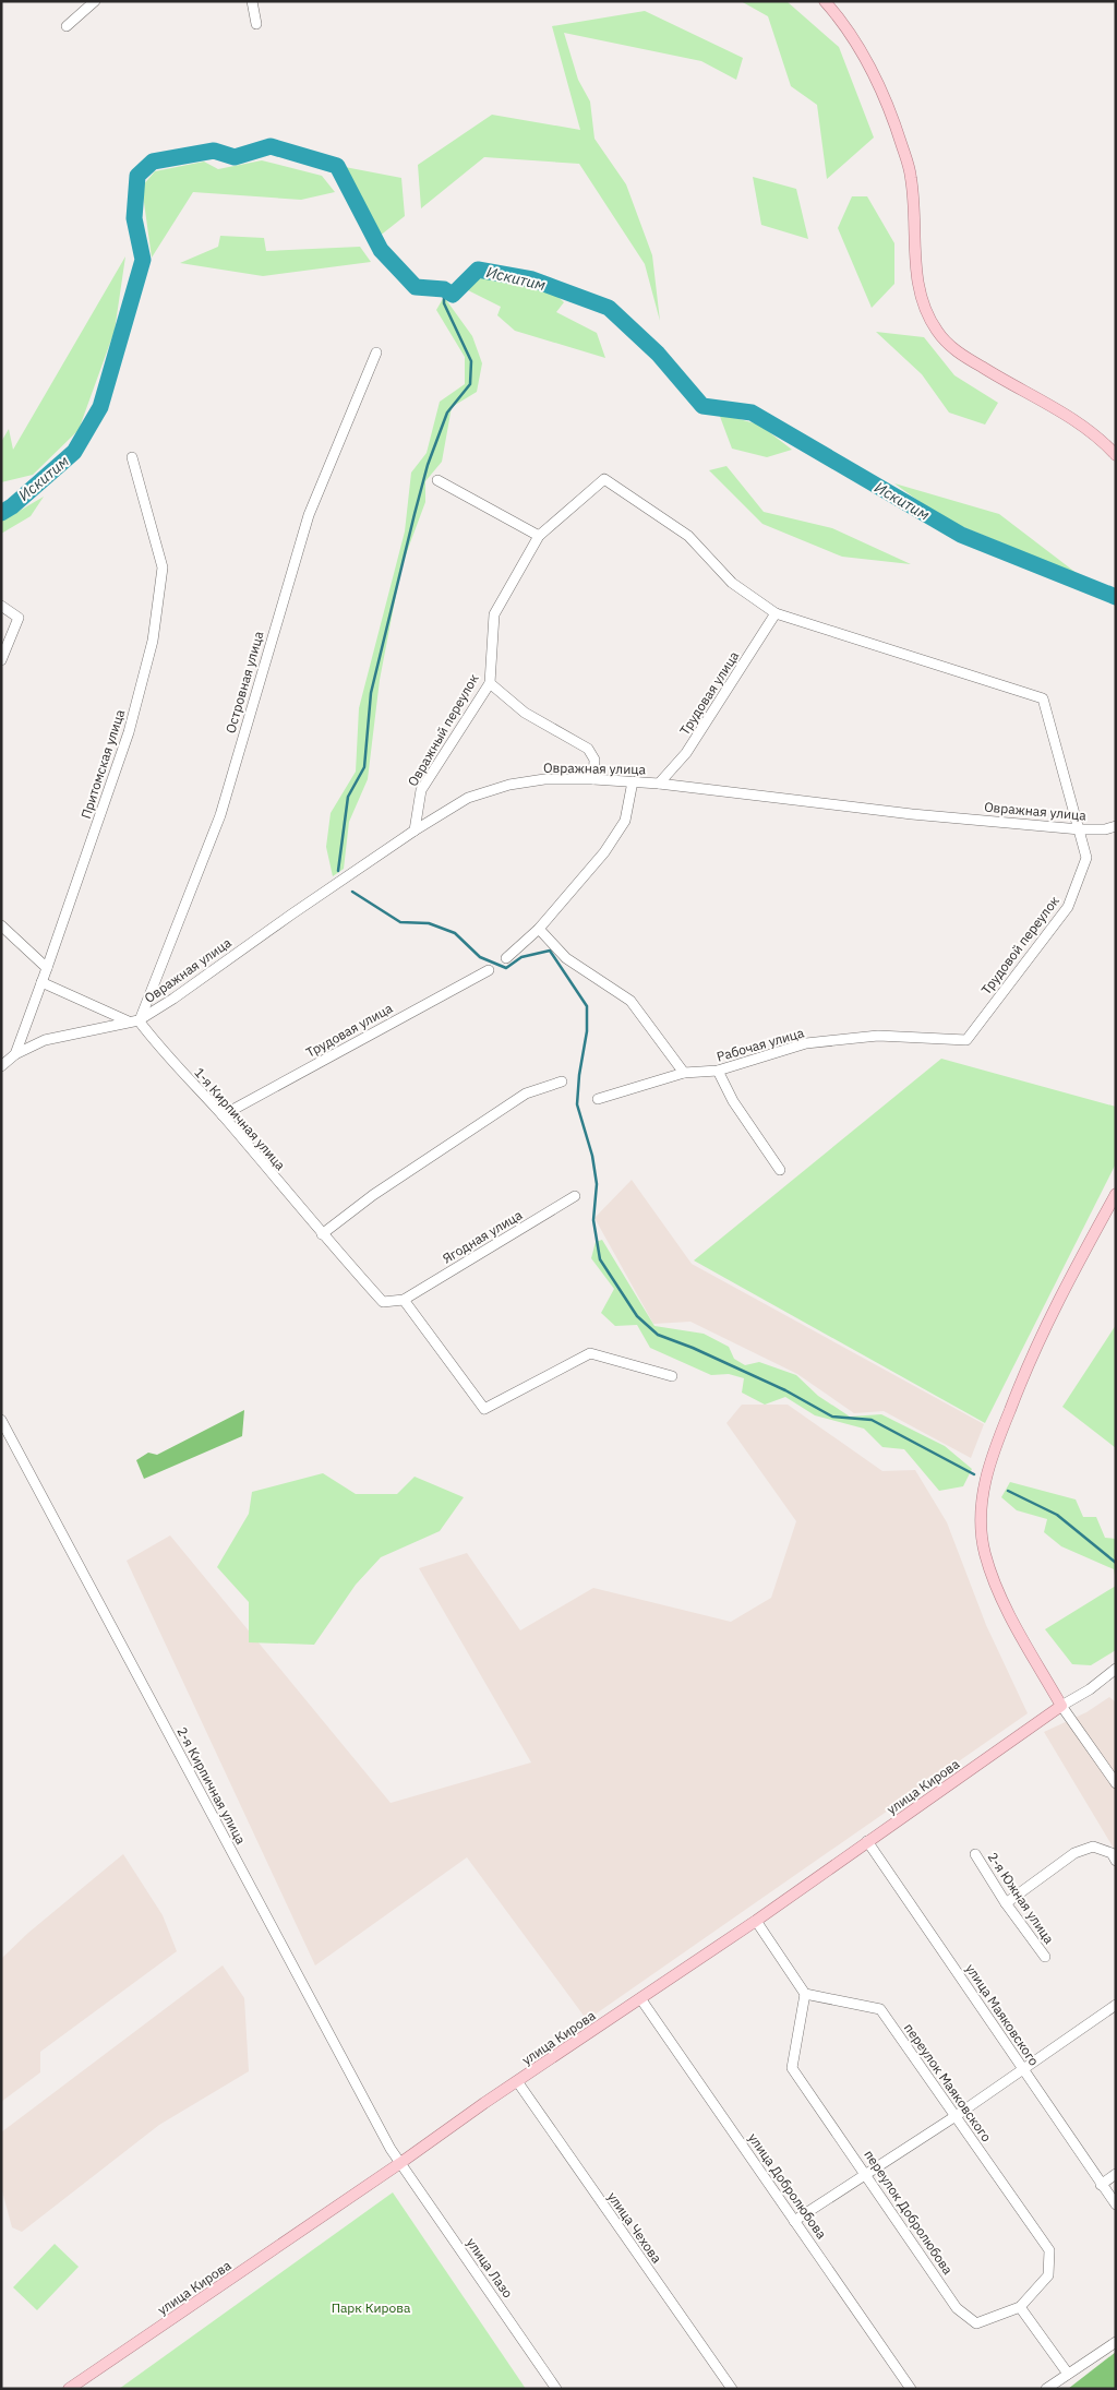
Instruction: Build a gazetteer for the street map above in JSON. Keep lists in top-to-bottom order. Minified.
{"streets":{"main road":["улица Кирова"],"street":["Островная улица","Трудовая улица","Овражный переулок","Притомская улица","Овражная улица","Трудовой переулок","Рабочая улица","1-я Кирпичная улица","Ягодная улица","2-я Кирпичная улица","2-я Южная улица","улица Маяковского","переулок Маяковского","улица Добролюбова","переулок Добролюбова","улица Чехова","улица Лазо"]},"crossings":[["Островная улица","Овражная улица"],["Островная улица","1-я Кирпичная улица"],["Трудовая улица","Овражный переулок"],["Трудовая улица","Овражная улица"],["Трудовая улица","1-я Кирпичная улица"],["Овражный переулок","Овражная улица"],["Притомская улица","Овражная улица"],["Притомская улица","1-я Кирпичная улица"],["Овражная улица","Трудовой переулок"],["Овражная улица","1-я Кирпичная улица"],["Трудовой переулок","Рабочая улица"],["1-я Кирпичная улица","Ягодная улица"],["2-я Кирпичная улица","улица Кирова"],["2-я Кирпичная улица","улица Лазо"],["улица Кирова","улица Маяковского"],["улица Кирова","улица Добролюбова"],["улица Кирова","улица Чехова"],["улица Кирова","улица Лазо"],["переулок Маяковского","переулок Добролюбова"]],"water":["Искитим"],"parks":["Парк Кирова"]}
